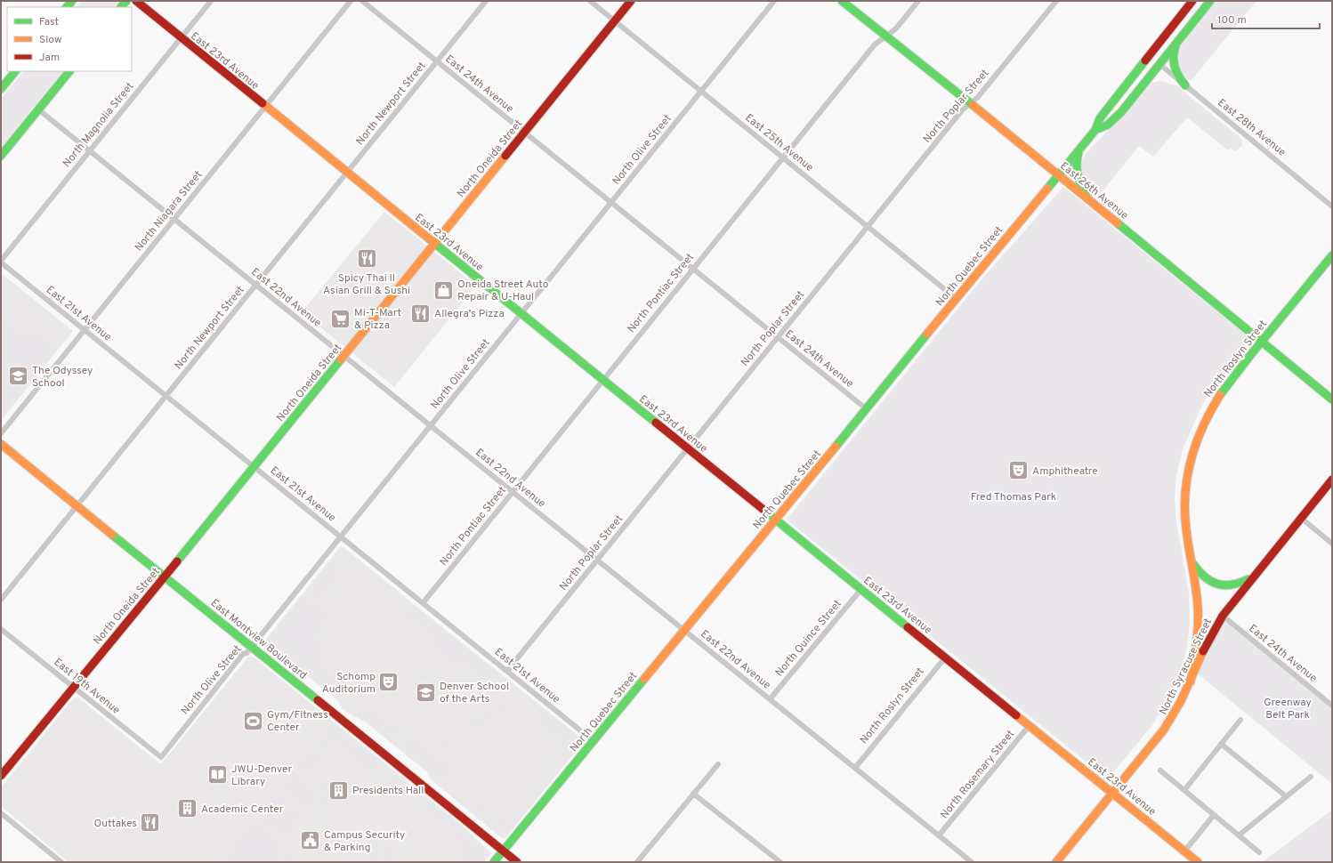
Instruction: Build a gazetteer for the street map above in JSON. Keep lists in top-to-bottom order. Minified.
{"streets":{"street":["East 23rd Avenue","East 24th Avenue","North Newport Street","North Poplar Street","North Magnolia Street","East 28th Avenue","East 25th Avenue","North Olive Street","North Oneida Street","East 26th Avenue","North Niagara Street","North Quebec Street","North Pontiac Street","East 22nd Avenue","East 21st Avenue","North Roslyn Street","North Quince Street","East Montview Boulevard","North Syracuse Street","East 19th Avenue","North Rosemary Street"]},"crossings":[["East 23rd Avenue","North Newport Street"],["East 23rd Avenue","North Poplar Street"],["East 23rd Avenue","North Magnolia Street"],["East 23rd Avenue","North Olive Street"],["East 23rd Avenue","North Oneida Street"],["East 23rd Avenue","North Niagara Street"],["East 23rd Avenue","North Quebec Street"],["East 23rd Avenue","North Pontiac Street"],["East 23rd Avenue","North Roslyn Street"],["East 23rd Avenue","North Quince Street"],["East 23rd Avenue","North Syracuse Street"],["East 23rd Avenue","North Rosemary Street"],["East 24th Avenue","North Newport Street"],["East 24th Avenue","North Poplar Street"],["East 24th Avenue","North Olive Street"],["East 24th Avenue","North Oneida Street"],["East 24th Avenue","North Quebec Street"],["East 24th Avenue","North Pontiac Street"],["East 24th Avenue","North Syracuse Street"],["North Newport Street","East 22nd Avenue"],["North Newport Street","East 21st Avenue"],["North Newport Street","East Montview Boulevard"],["North Poplar Street","East 25th Avenue"],["North Poplar Street","East 26th Avenue"],["North Poplar Street","East 22nd Avenue"],["North Poplar Street","East 21st Avenue"],["North Magnolia Street","East 22nd Avenue"],["North Magnolia Street","East 21st Avenue"],["East 28th Avenue","North Quebec Street"],["East 25th Avenue","North Olive Street"],["East 25th Avenue","North Oneida Street"],["East 25th Avenue","North Quebec Street"],["East 25th Avenue","North Pontiac Street"],["North Olive Street","East 22nd Avenue"],["North Olive Street","East 21st Avenue"],["North Olive Street","East Montview Boulevard"],["North Olive Street","East 19th Avenue"],["North Oneida Street","East 22nd Avenue"],["North Oneida Street","East 21st Avenue"],["North Oneida Street","East Montview Boulevard"],["North Oneida Street","East 19th Avenue"],["East 26th Avenue","North Quebec Street"],["East 26th Avenue","North Pontiac Street"],["East 26th Avenue","North Roslyn Street"],["North Niagara Street","East 22nd Avenue"],["North Niagara Street","East 21st Avenue"],["North Quebec Street","East 22nd Avenue"],["North Quebec Street","East 21st Avenue"],["North Quebec Street","East Montview Boulevard"],["North Pontiac Street","East 22nd Avenue"],["North Pontiac Street","East 21st Avenue"],["East 22nd Avenue","North Roslyn Street"],["East 22nd Avenue","North Quince Street"],["East 22nd Avenue","North Rosemary Street"],["North Roslyn Street","North Syracuse Street"]],"parks":["Fred Thomas Park","Greenway Belt Park"],"places":{"restaurant":["Spicy Thai II Asian Grill & Sushi","Allegra's Pizza","Outtakes"],"shop":["Oneida Street Auto Repair & U-Haul"],"supermarket":["Mi-T-Mart & Pizza"],"school or university":["The Odyssey School","Denver School of the Arts"],"theatre":["Amphitheatre","Schomp Auditorium"],"sports":["Gym/Fitness Center"],"library":["JWU-Denver Library"],"building":["Presidents Hall","Academic Center"],"public building":["Campus Security & Parking"]},"legend":["Fast","Slow","Jam"],"scale_bar":"100 m"}
